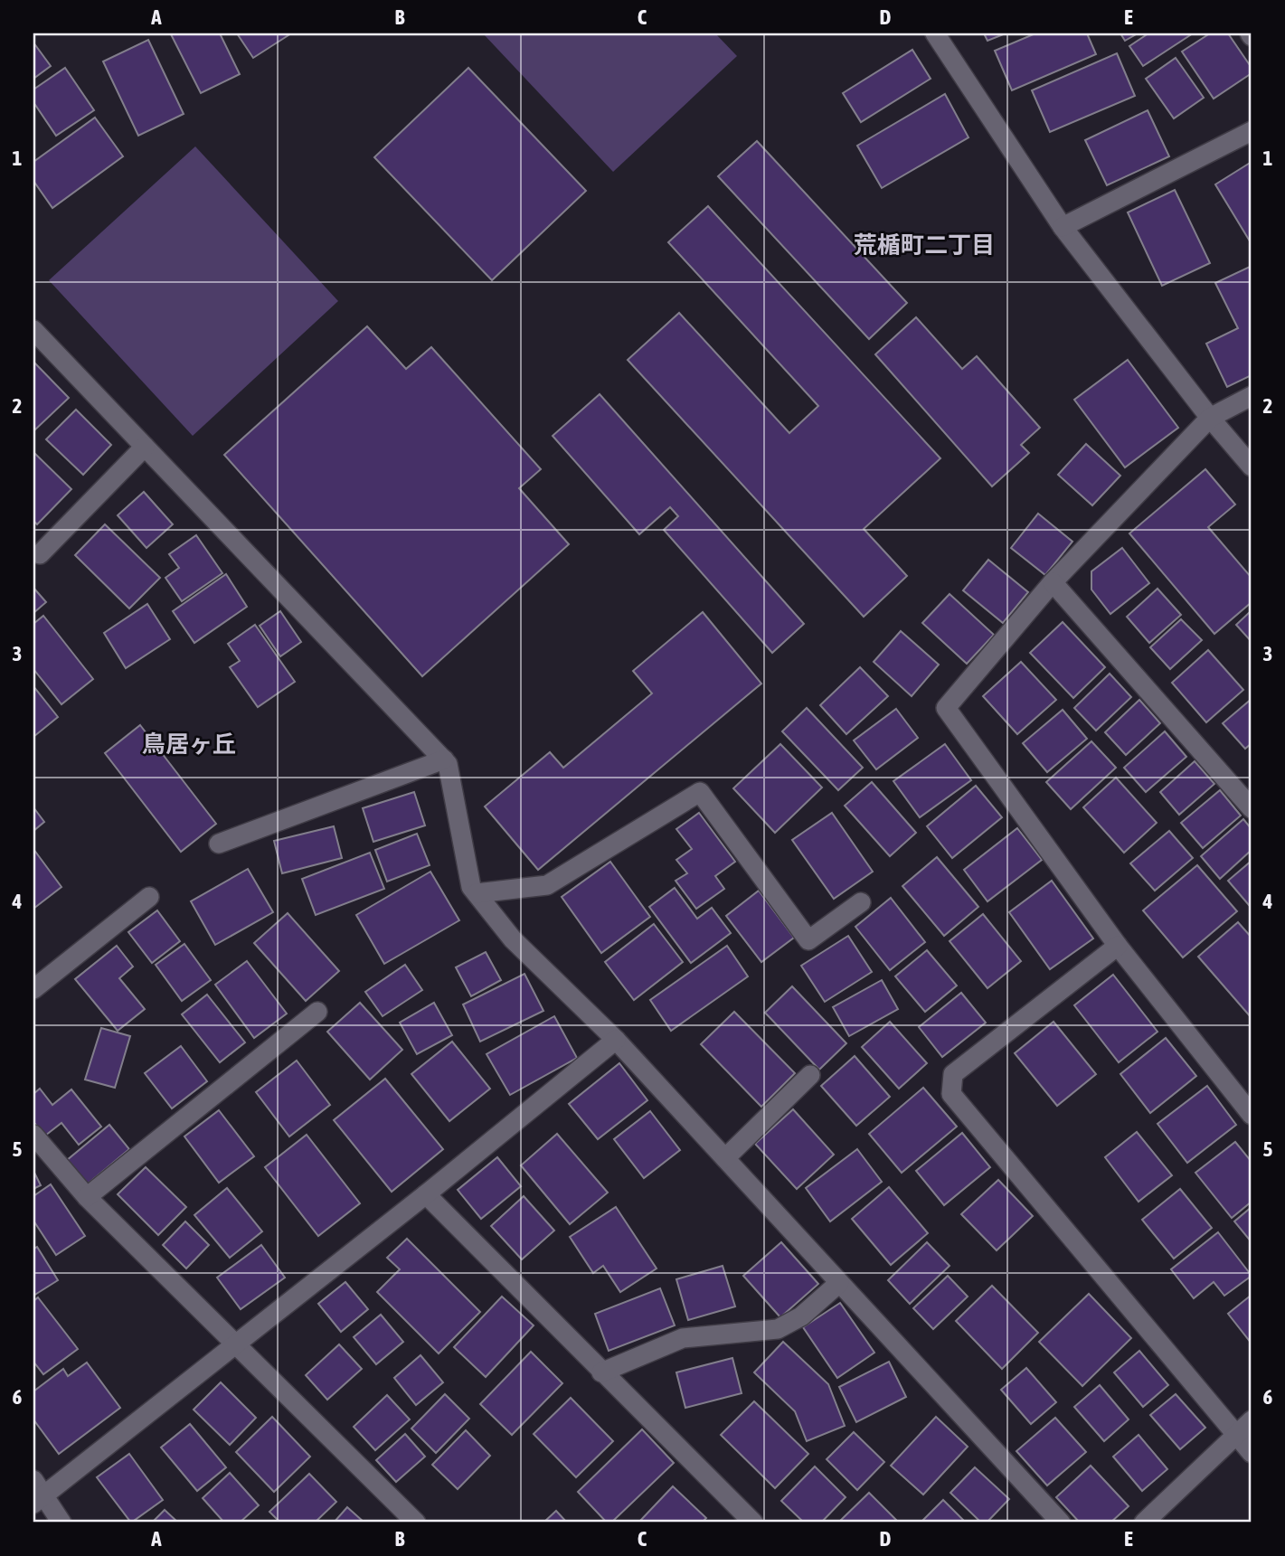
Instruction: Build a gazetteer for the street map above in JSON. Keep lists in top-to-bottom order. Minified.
{"districts":["荒楯町二丁目","鳥居ヶ丘"],"grid":{"columns":["A","B","C","D","E"],"rows":["1","2","3","4","5","6"]}}
